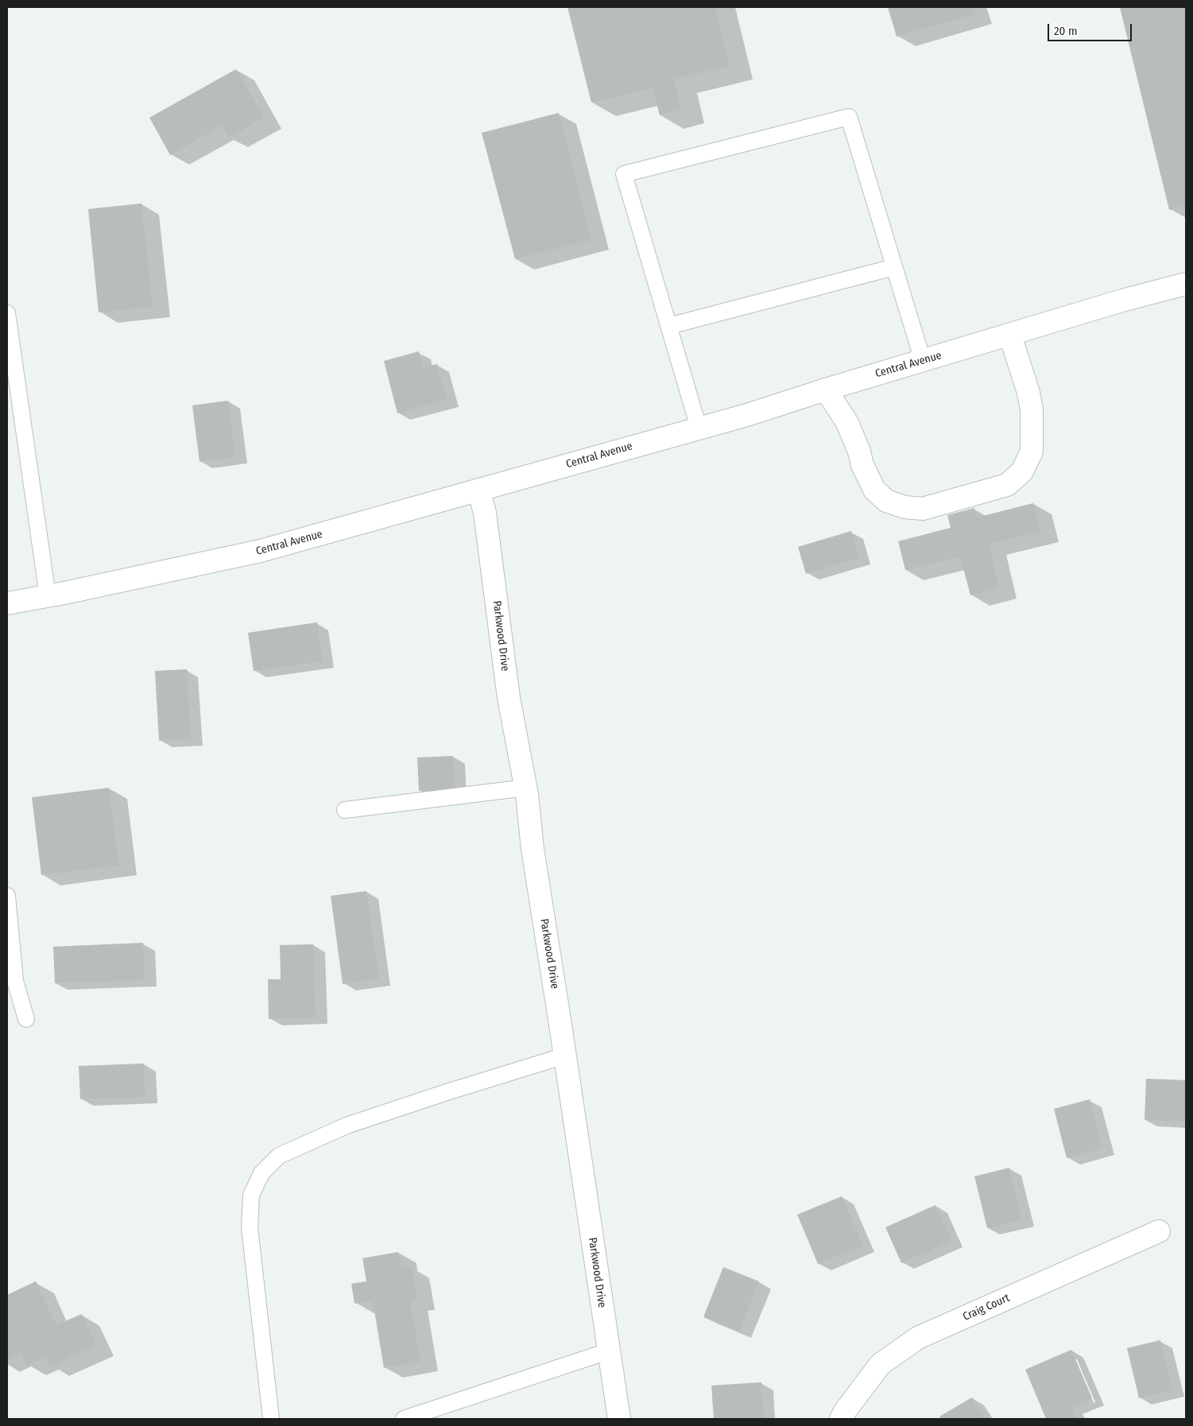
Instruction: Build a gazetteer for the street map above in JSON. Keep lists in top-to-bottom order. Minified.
{"streets":{"street":["Central Avenue","Parkwood Drive","Craig Court"]},"crossings":[["Central Avenue","Parkwood Drive"]],"scale_bar":"20 m"}
